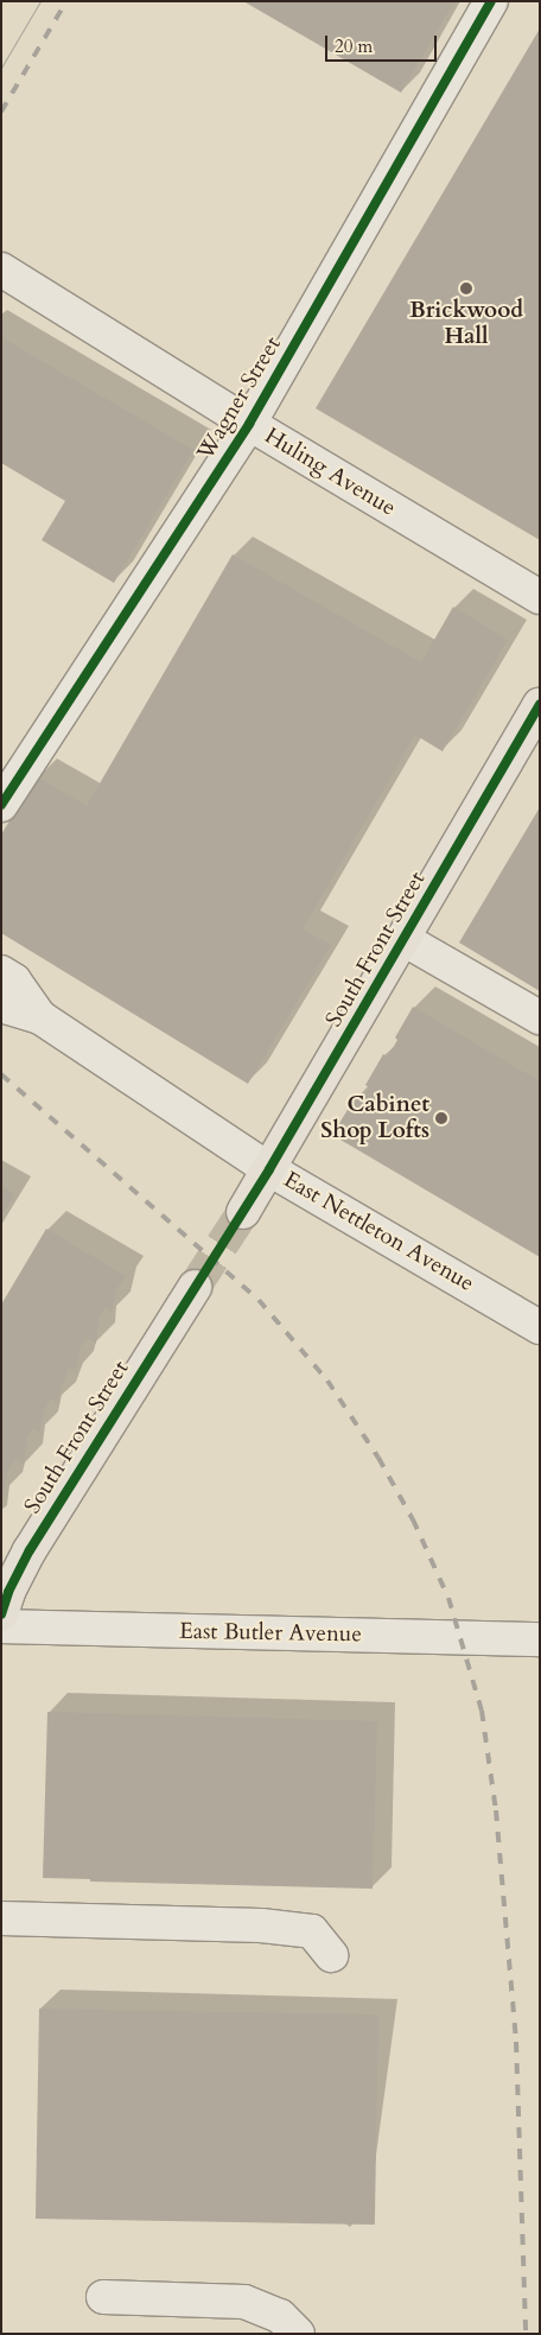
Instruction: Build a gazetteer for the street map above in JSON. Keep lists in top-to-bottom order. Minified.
{"streets":{"main road":["South Front Street"],"street":["Wagner Street","Huling Avenue","East Nettleton Avenue","East Butler Avenue"]},"crossings":[["Wagner Street","Huling Avenue"],["South Front Street","East Nettleton Avenue"]],"places":["Brickwood Hall","Cabinet Shop Lofts"],"scale_bar":"20 m"}
